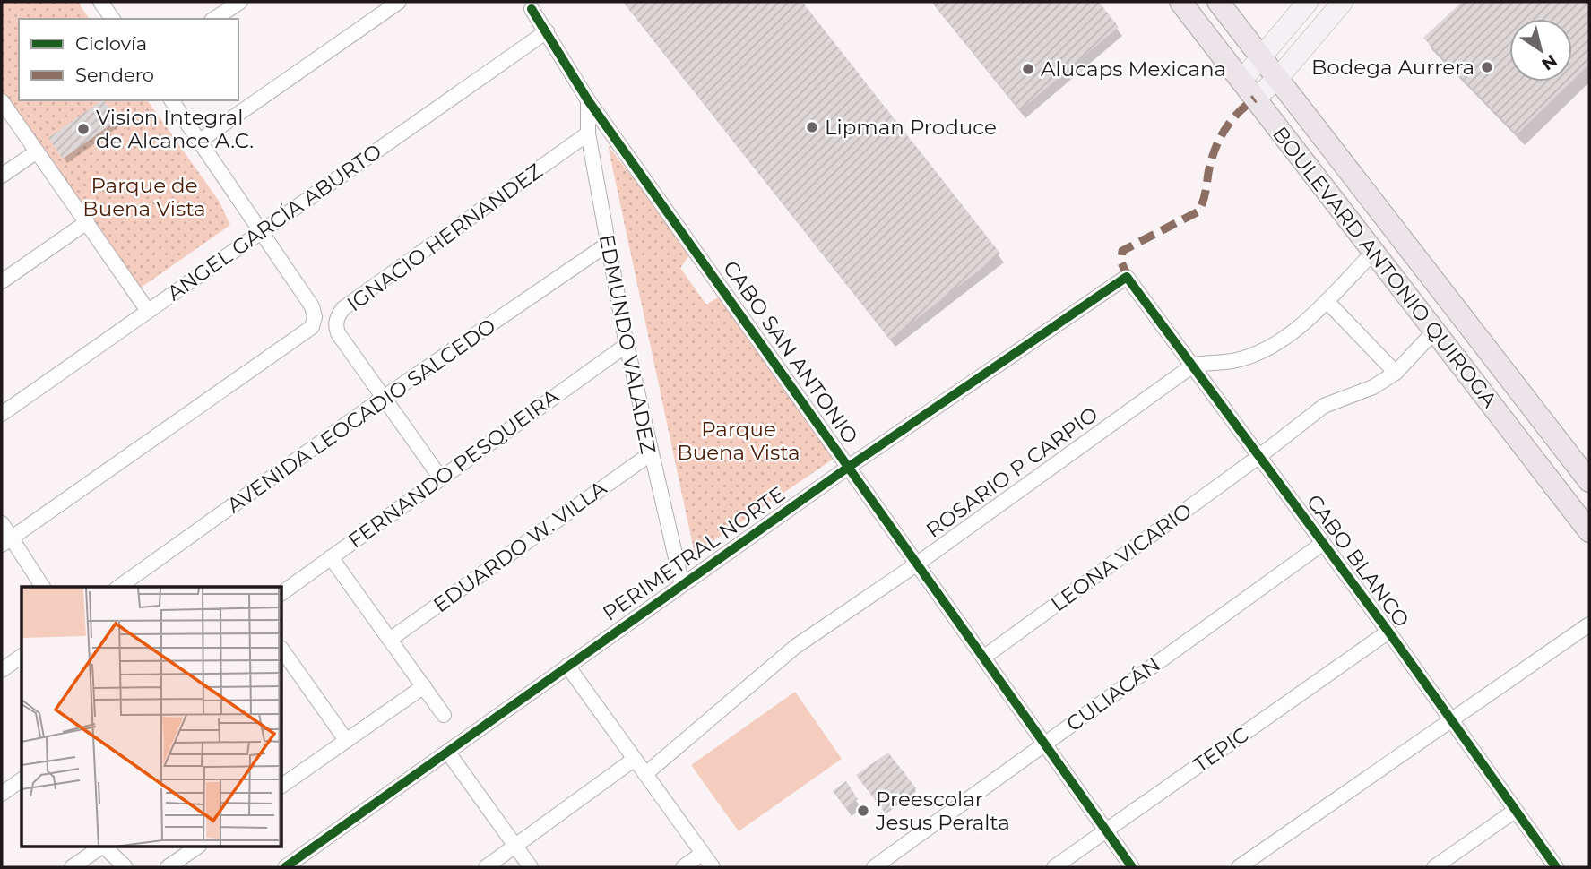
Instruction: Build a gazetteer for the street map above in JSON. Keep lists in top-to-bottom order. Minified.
{"streets":{"main road":["BOULEVARD ANTONIO QUIROGA"],"street":["ANGEL GARCÍA ABURTO","IGNACIO HERNANDEZ","EDMUNDO VALADEZ","CABO SAN ANTONIO","AVENIDA LEOCADIO SALCEDO","FERNANDO PESQUEIRA","ROSARIO P CARPIO","EDUARDO W. VILLA","PERIMETRAL NORTE","LEONA VICARIO","CABO BLANCO","CULIACÁN","TEPIC"]},"crossings":[["ANGEL GARCÍA ABURTO","CABO SAN ANTONIO"],["IGNACIO HERNANDEZ","EDMUNDO VALADEZ"],["IGNACIO HERNANDEZ","AVENIDA LEOCADIO SALCEDO"],["IGNACIO HERNANDEZ","FERNANDO PESQUEIRA"],["BOULEVARD ANTONIO QUIROGA","LEONA VICARIO"],["EDMUNDO VALADEZ","CABO SAN ANTONIO"],["EDMUNDO VALADEZ","AVENIDA LEOCADIO SALCEDO"],["EDMUNDO VALADEZ","FERNANDO PESQUEIRA"],["EDMUNDO VALADEZ","EDUARDO W. VILLA"],["EDMUNDO VALADEZ","PERIMETRAL NORTE"],["CABO SAN ANTONIO","ROSARIO P CARPIO"],["CABO SAN ANTONIO","PERIMETRAL NORTE"],["CABO SAN ANTONIO","LEONA VICARIO"],["CABO SAN ANTONIO","CULIACÁN"],["CABO SAN ANTONIO","TEPIC"],["ROSARIO P CARPIO","CABO BLANCO"],["PERIMETRAL NORTE","CABO BLANCO"],["LEONA VICARIO","CABO BLANCO"],["CABO BLANCO","CULIACÁN"],["CABO BLANCO","TEPIC"]],"parks":["Parque de Buena Vista","Parque Buena Vista"],"places":["Bodega Aurrera","Alucaps Mexicana","Lipman Produce","Vision Integral de Alcance A.C.","Preescolar Jesus Peralta"],"legend":["Ciclovía","Sendero"],"north":"bottom right"}
